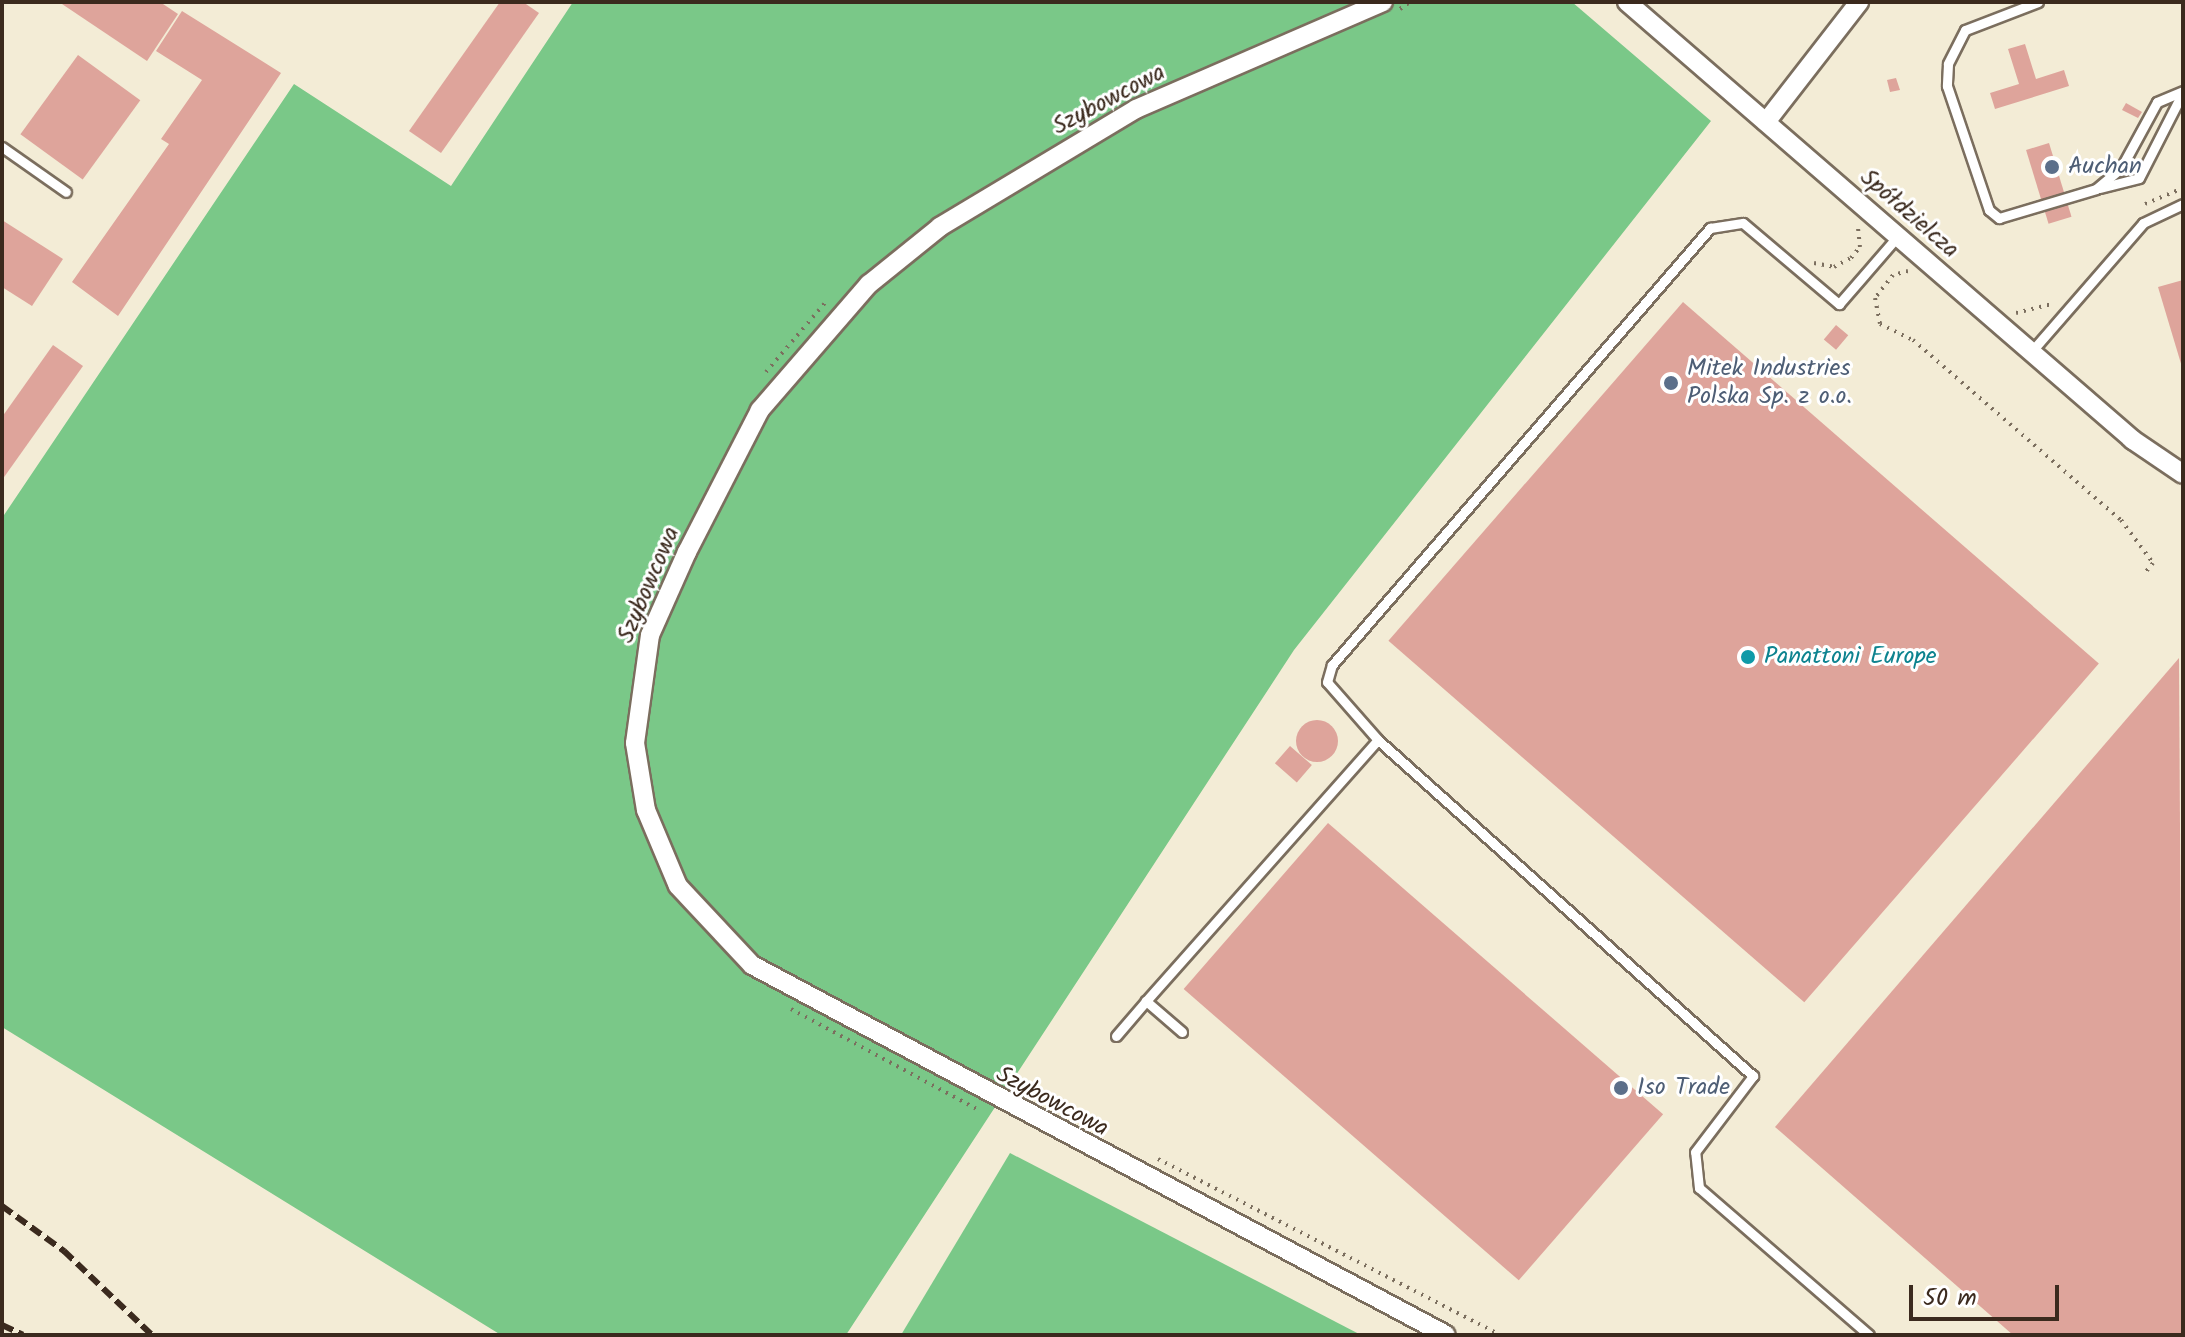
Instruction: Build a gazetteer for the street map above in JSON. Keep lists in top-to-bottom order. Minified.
{"streets":{"street":["Szybowcowa","Spółdzielcza"]},"places":["Auchan","Mitek Industries Polska Sp. z o.o.","Panattoni Europe","Iso Trade"],"scale_bar":"50 m"}
